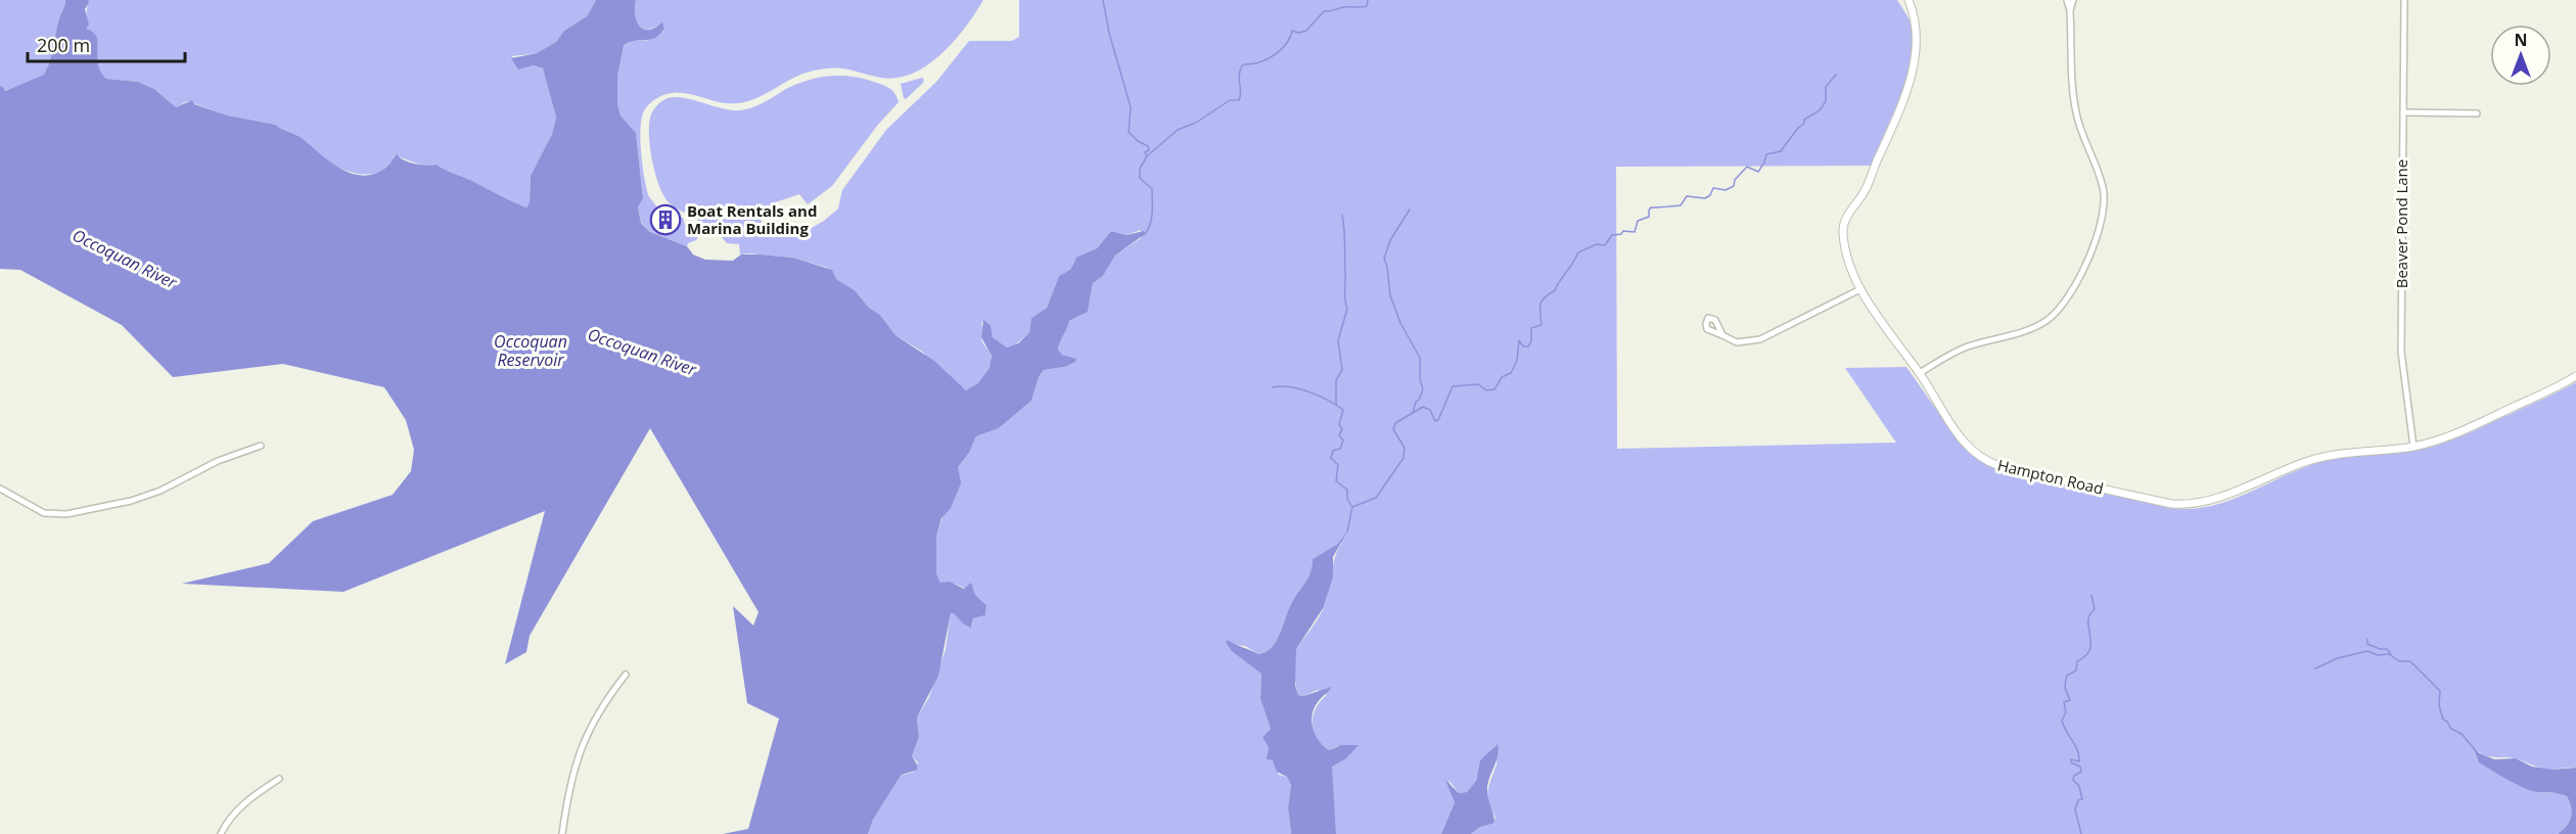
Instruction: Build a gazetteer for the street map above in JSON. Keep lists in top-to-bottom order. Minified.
{"streets":{"street":["Beaver Pond Lane","Hampton Road"]},"crossings":[["Beaver Pond Lane","Hampton Road"]],"water":["Occoquan River","Occoquan Reservoir"],"places":{"building":["Boat Rentals and Marina Building"]},"scale_bar":"200 m","north":"top"}
